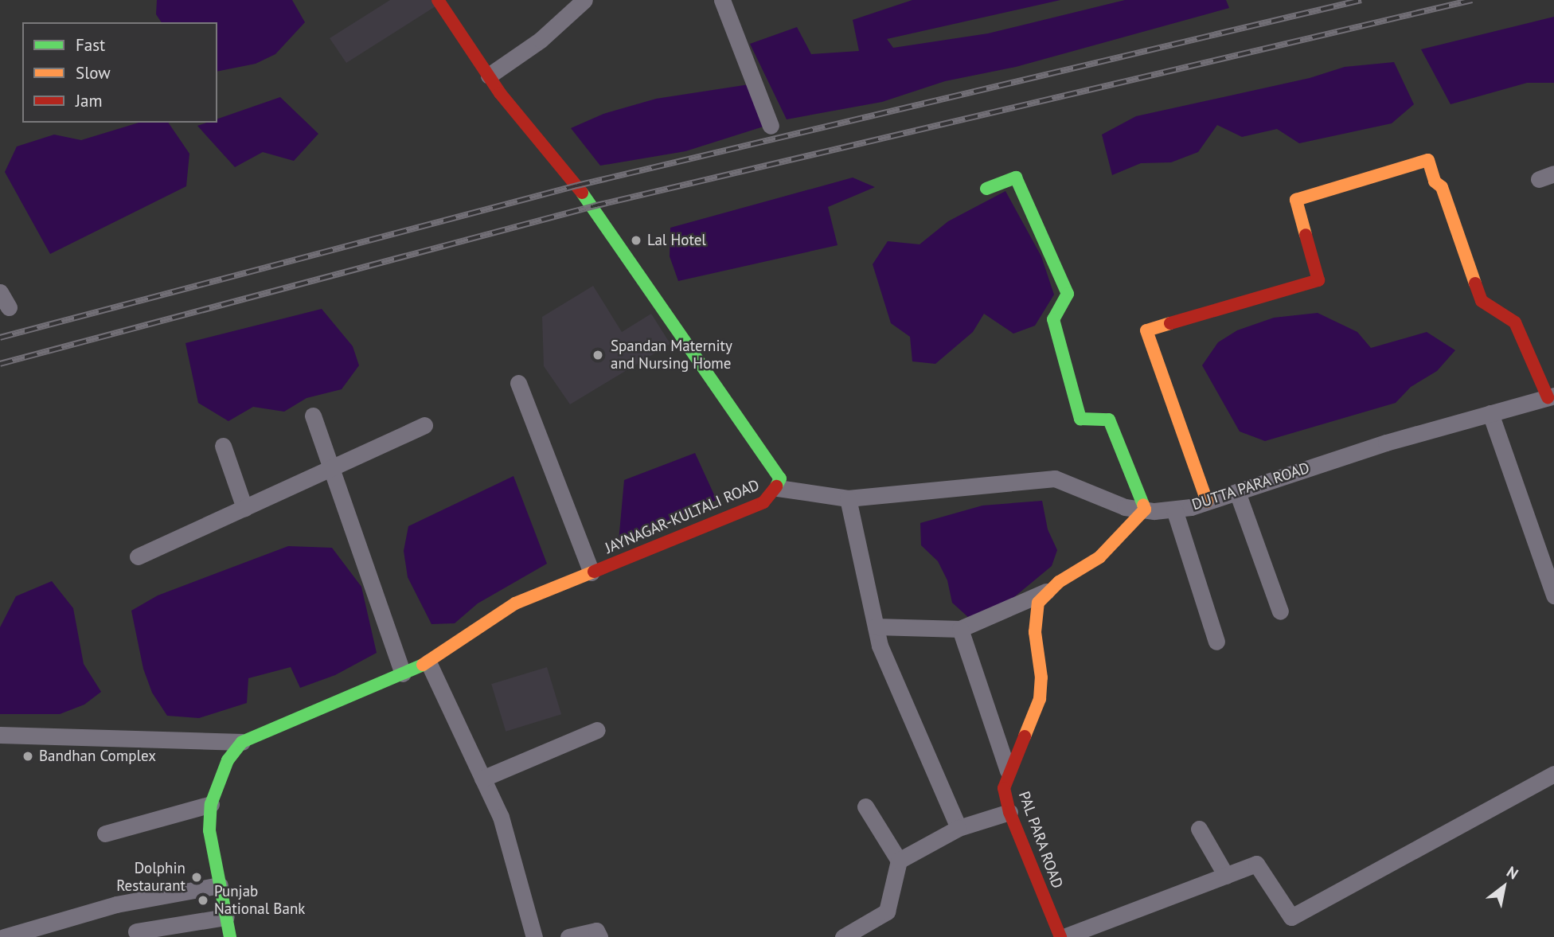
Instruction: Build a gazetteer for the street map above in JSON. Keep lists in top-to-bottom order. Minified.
{"streets":{"street":["DUTTA PARA ROAD","JAYNAGAR-KULTALI ROAD","PAL PARA ROAD"]},"crossings":[["DUTTA PARA ROAD","JAYNAGAR-KULTALI ROAD"]],"places":["Lal Hotel","Spandan Maternity and Nursing Home","Bandhan Complex","Dolphin Restaurant","Punjab National Bank"],"legend":["Fast","Slow","Jam"],"north":"top right"}
